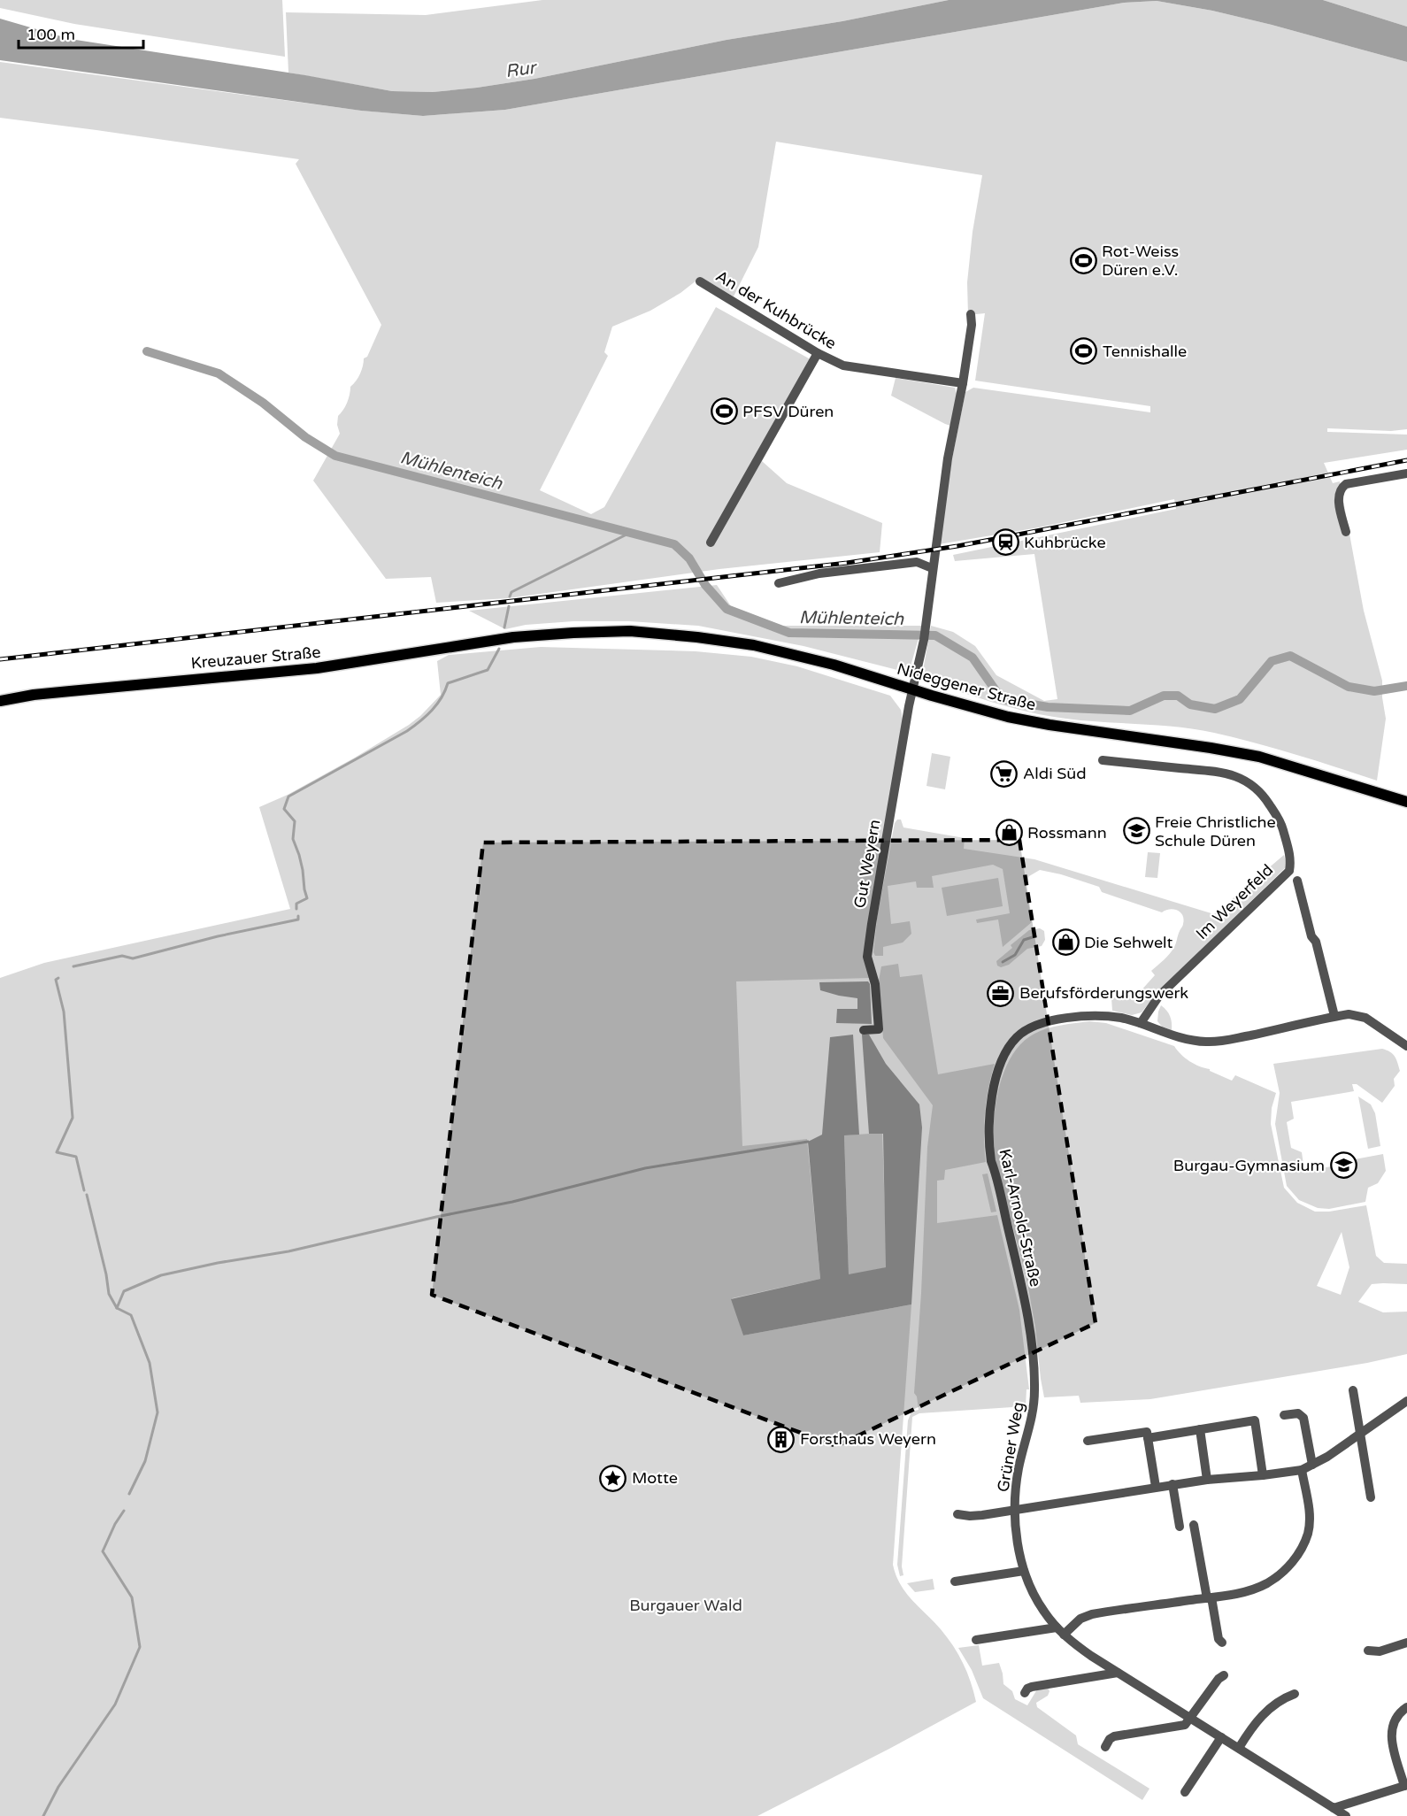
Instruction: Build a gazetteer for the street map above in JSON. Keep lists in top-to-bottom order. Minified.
{"streets":{"main road":["Kreuzauer Straße","Nideggener Straße"],"street":["An der Kuhbrücke","Gut Weyern","Im Weyerfeld","Karl-Arnold-Straße","Grüner Weg"]},"crossings":[["Kreuzauer Straße","Nideggener Straße"],["Nideggener Straße","Gut Weyern"],["Im Weyerfeld","Karl-Arnold-Straße"],["Karl-Arnold-Straße","Grüner Weg"]],"water":["Rur","Mühlenteich"],"parks":["Burgauer Wald"],"places":{"sports":["Rot-Weiss Düren e.V.","Tennishalle","PFSV Düren"],"station":["Kuhbrücke"],"supermarket":["Aldi Süd"],"school or university":["Freie Christliche Schule Düren","Burgau-Gymnasium"],"shop":["Rossmann","Die Sehwelt"],"office":["Berufsförderungswerk"],"building":["Forsthaus Weyern"],"place":["Motte"]},"scale_bar":"100 m"}
